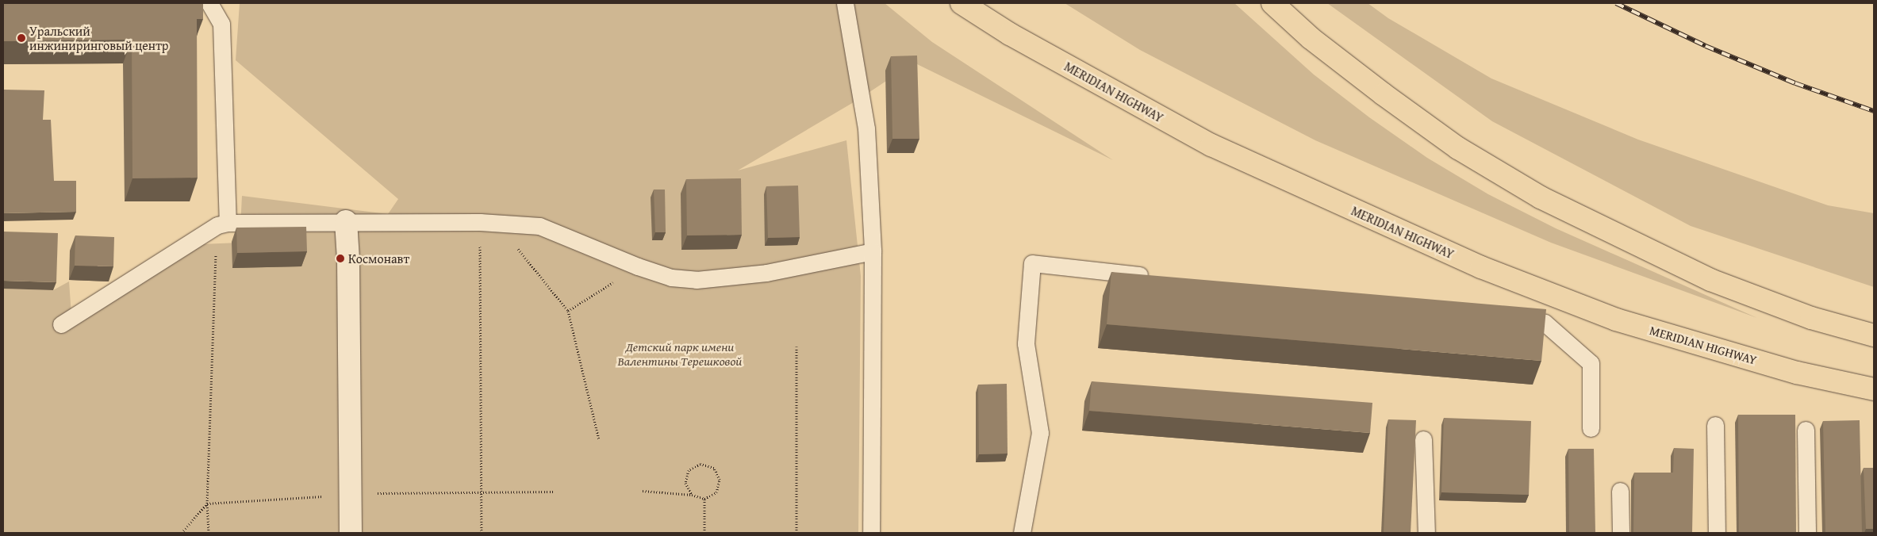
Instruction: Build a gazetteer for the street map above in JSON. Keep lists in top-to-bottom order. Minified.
{"streets":{"main road":["MERIDIAN HIGHWAY"]},"parks":["Детский парк имени Валентины Терешковой"],"places":["Уральский инжиниринговый центр","Космонавт"]}
